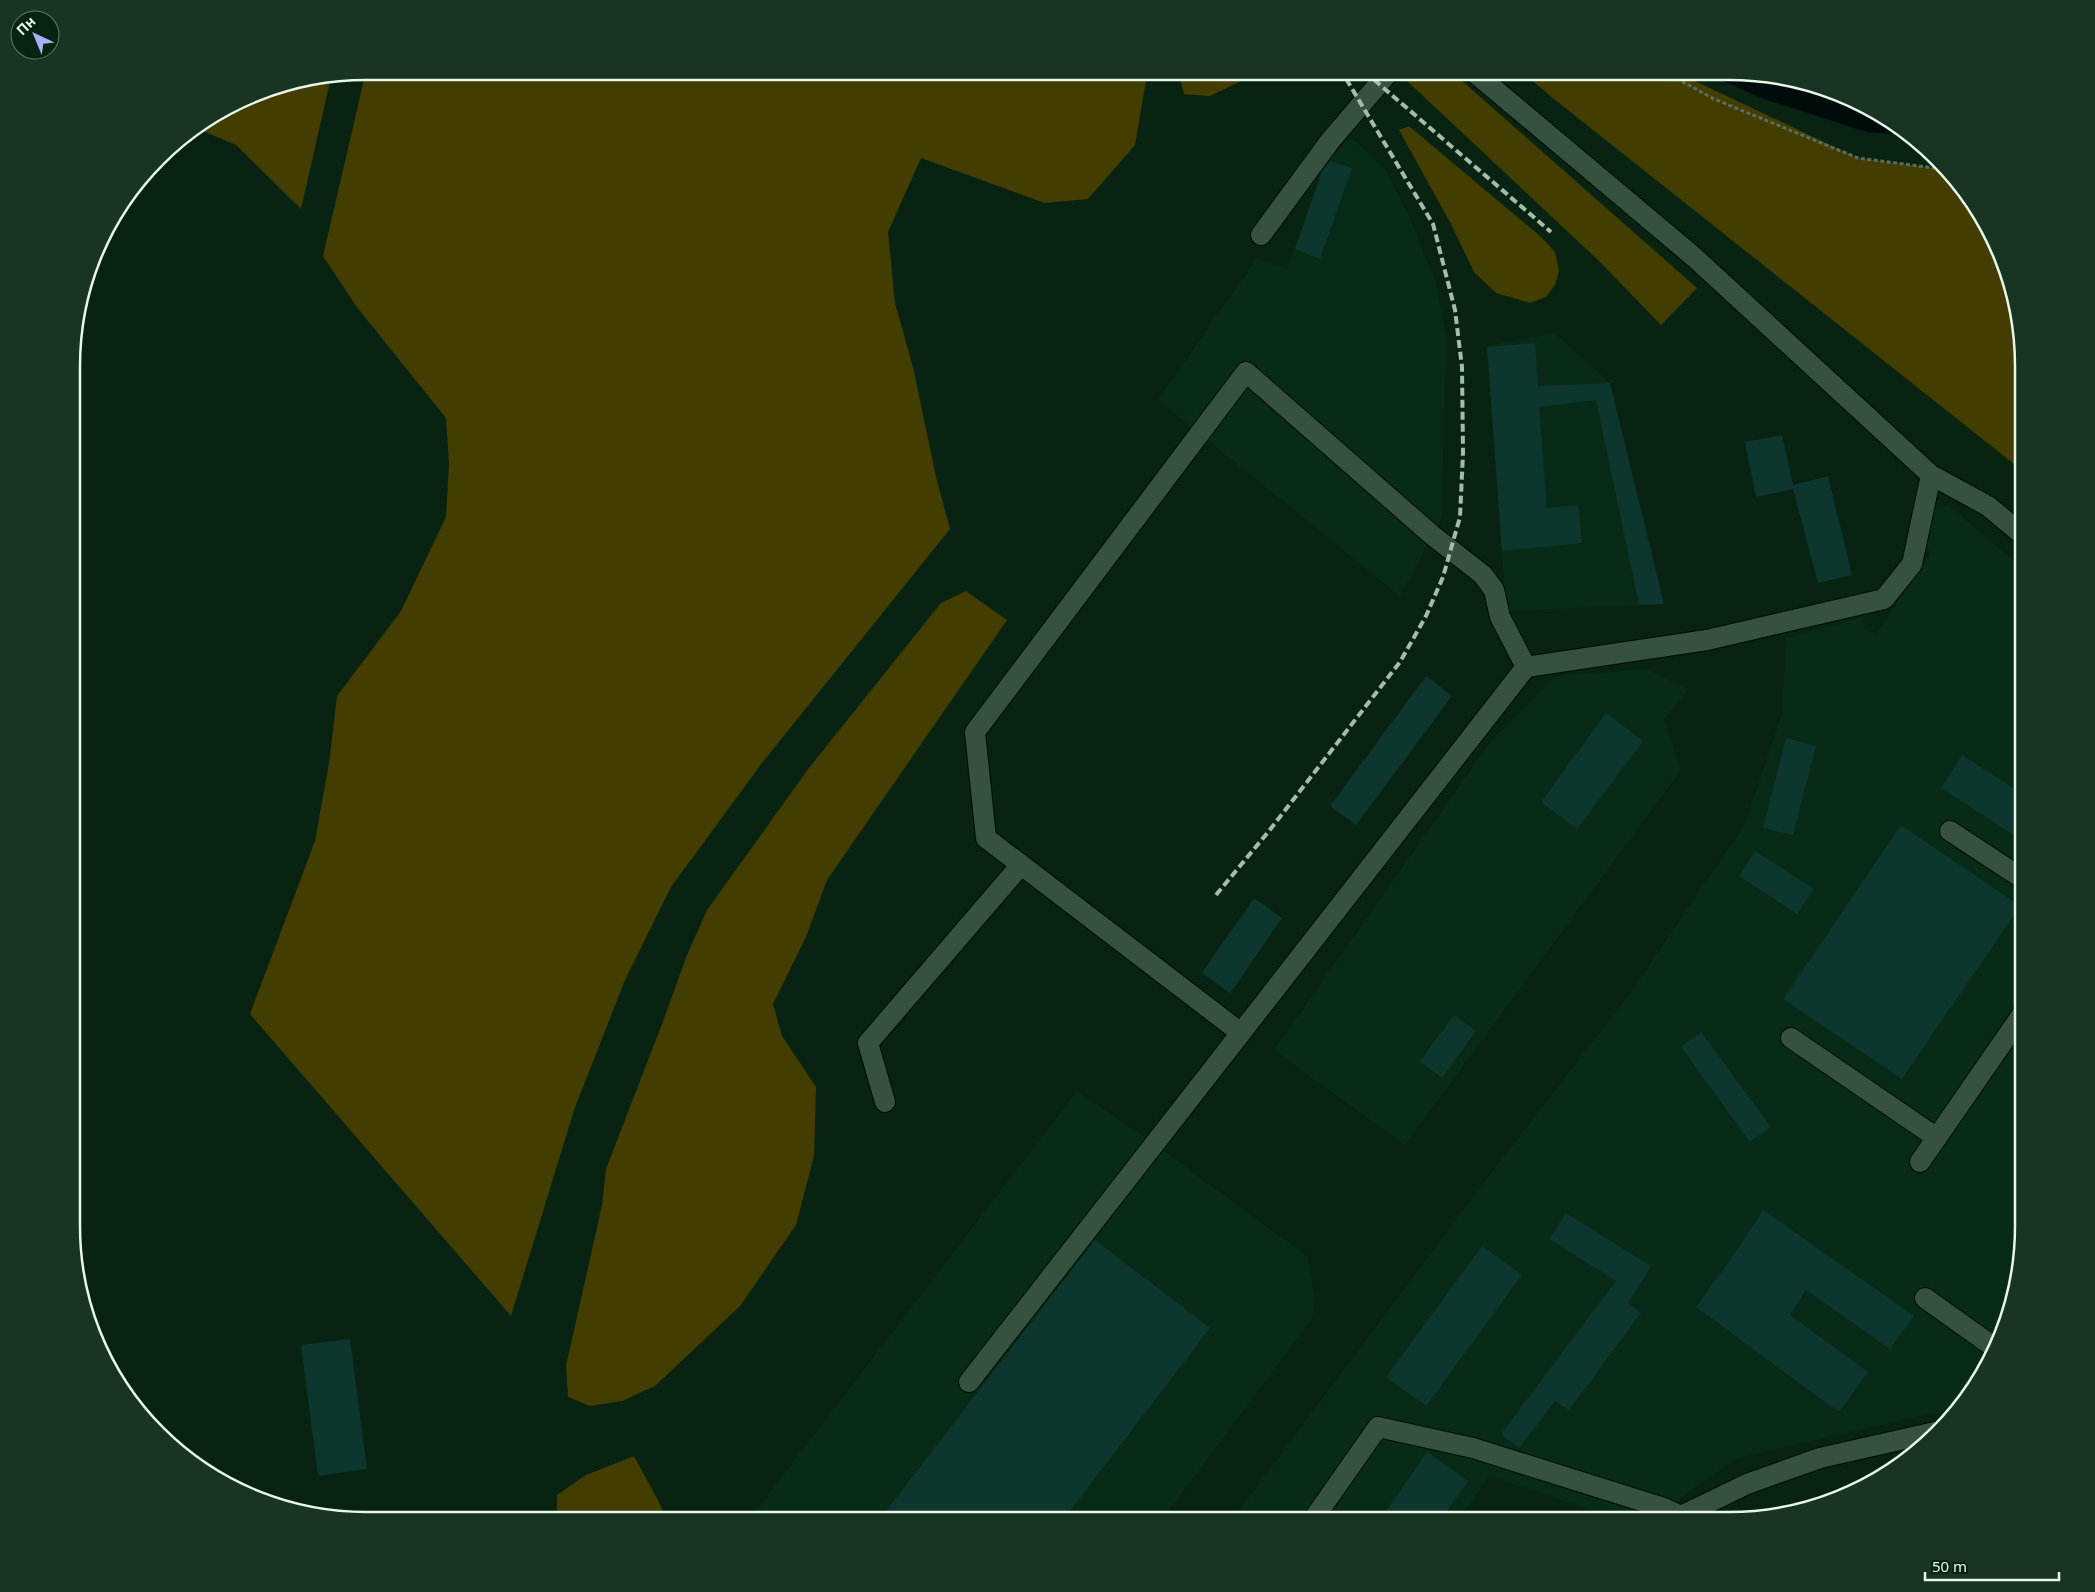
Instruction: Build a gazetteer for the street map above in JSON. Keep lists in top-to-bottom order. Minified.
{"scale_bar":"50 m","north":"top left"}
